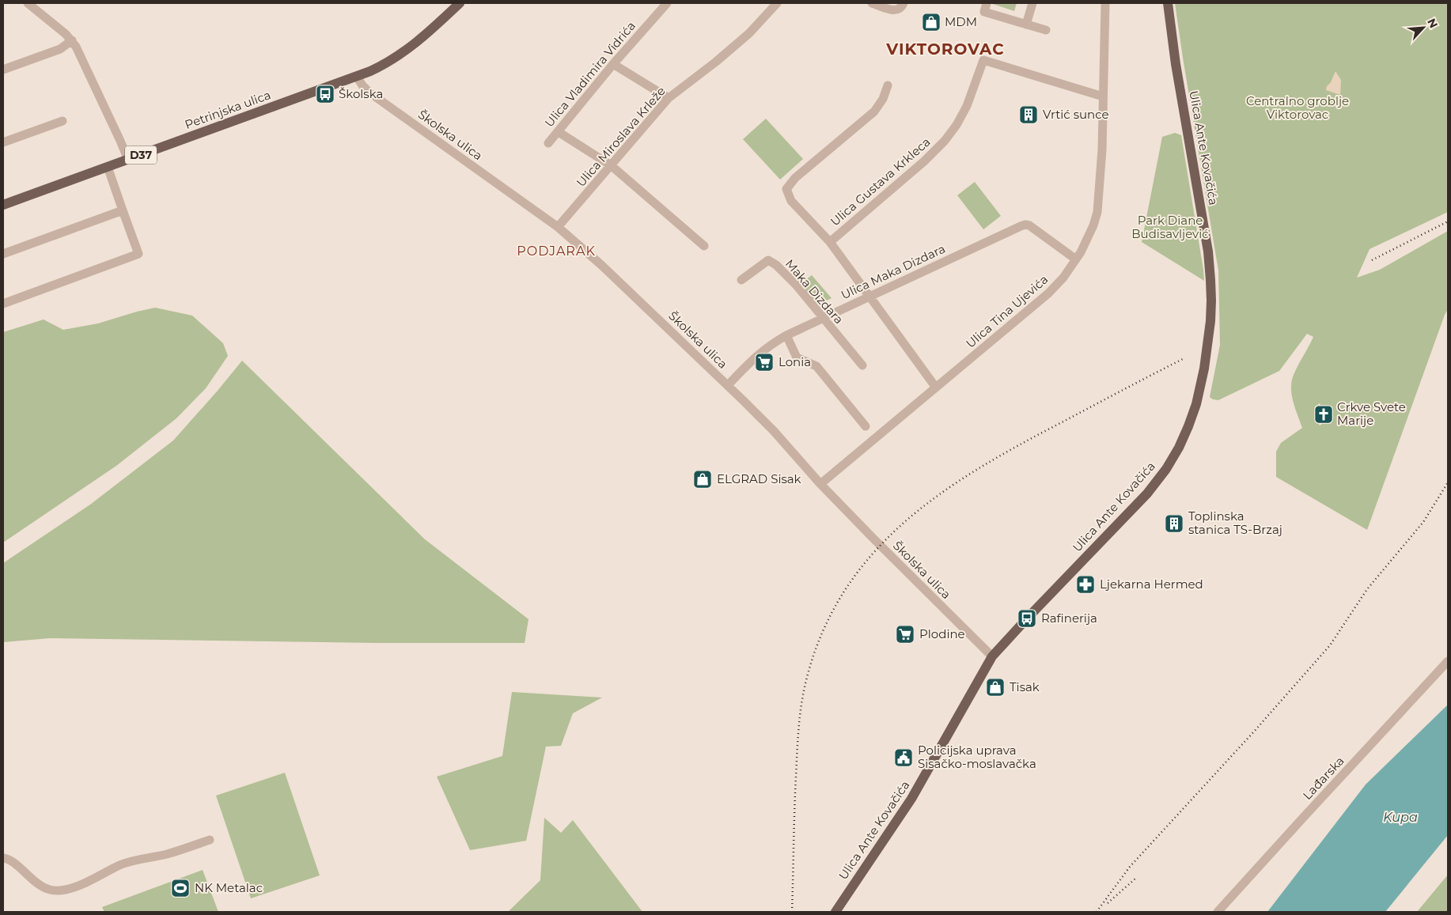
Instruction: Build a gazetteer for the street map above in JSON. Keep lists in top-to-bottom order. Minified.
{"streets":{"main road":["Petrinjska ulica","Ulica Ante Kovačića","D37"],"street":["Ulica Vladimira Vidrića","Školska ulica","Ulica Miroslava Krleže","Ulica Gustava Krkleca","Ulica Maka Dizdara","Maka Dizdara","Ulica Tina Ujevića","Lađarska"]},"crossings":[["Petrinjska ulica","Školska ulica"],["Petrinjska ulica","D37"],["Školska ulica","Ulica Miroslava Krleže"],["Školska ulica","Ulica Ante Kovačića"],["Školska ulica","D37"],["Školska ulica","Ulica Maka Dizdara"],["Školska ulica","Ulica Tina Ujevića"],["Ulica Gustava Krkleca","Ulica Tina Ujevića"],["Ulica Maka Dizdara","Maka Dizdara"],["Ulica Maka Dizdara","Ulica Tina Ujevića"]],"districts":["VIKTOROVAC","PODJARAK"],"water":["Kupa"],"parks":["Centralno groblje Viktorovac","Park Diane Budisavljević"],"places":{"shop":["MDM","ELGRAD Sisak","Tisak"],"bus stop":["Školska","Rafinerija"],"building":["Vrtić sunce","Toplinska stanica TS-Brzaj"],"supermarket":["Lonia","Plodine"],"church":["Crkve Svete Marije"],"pharmacy":["Ljekarna Hermed"],"public building":["Policijska uprava Sisačko-moslavačka"],"sports":["NK Metalac"]},"north":"top right"}
